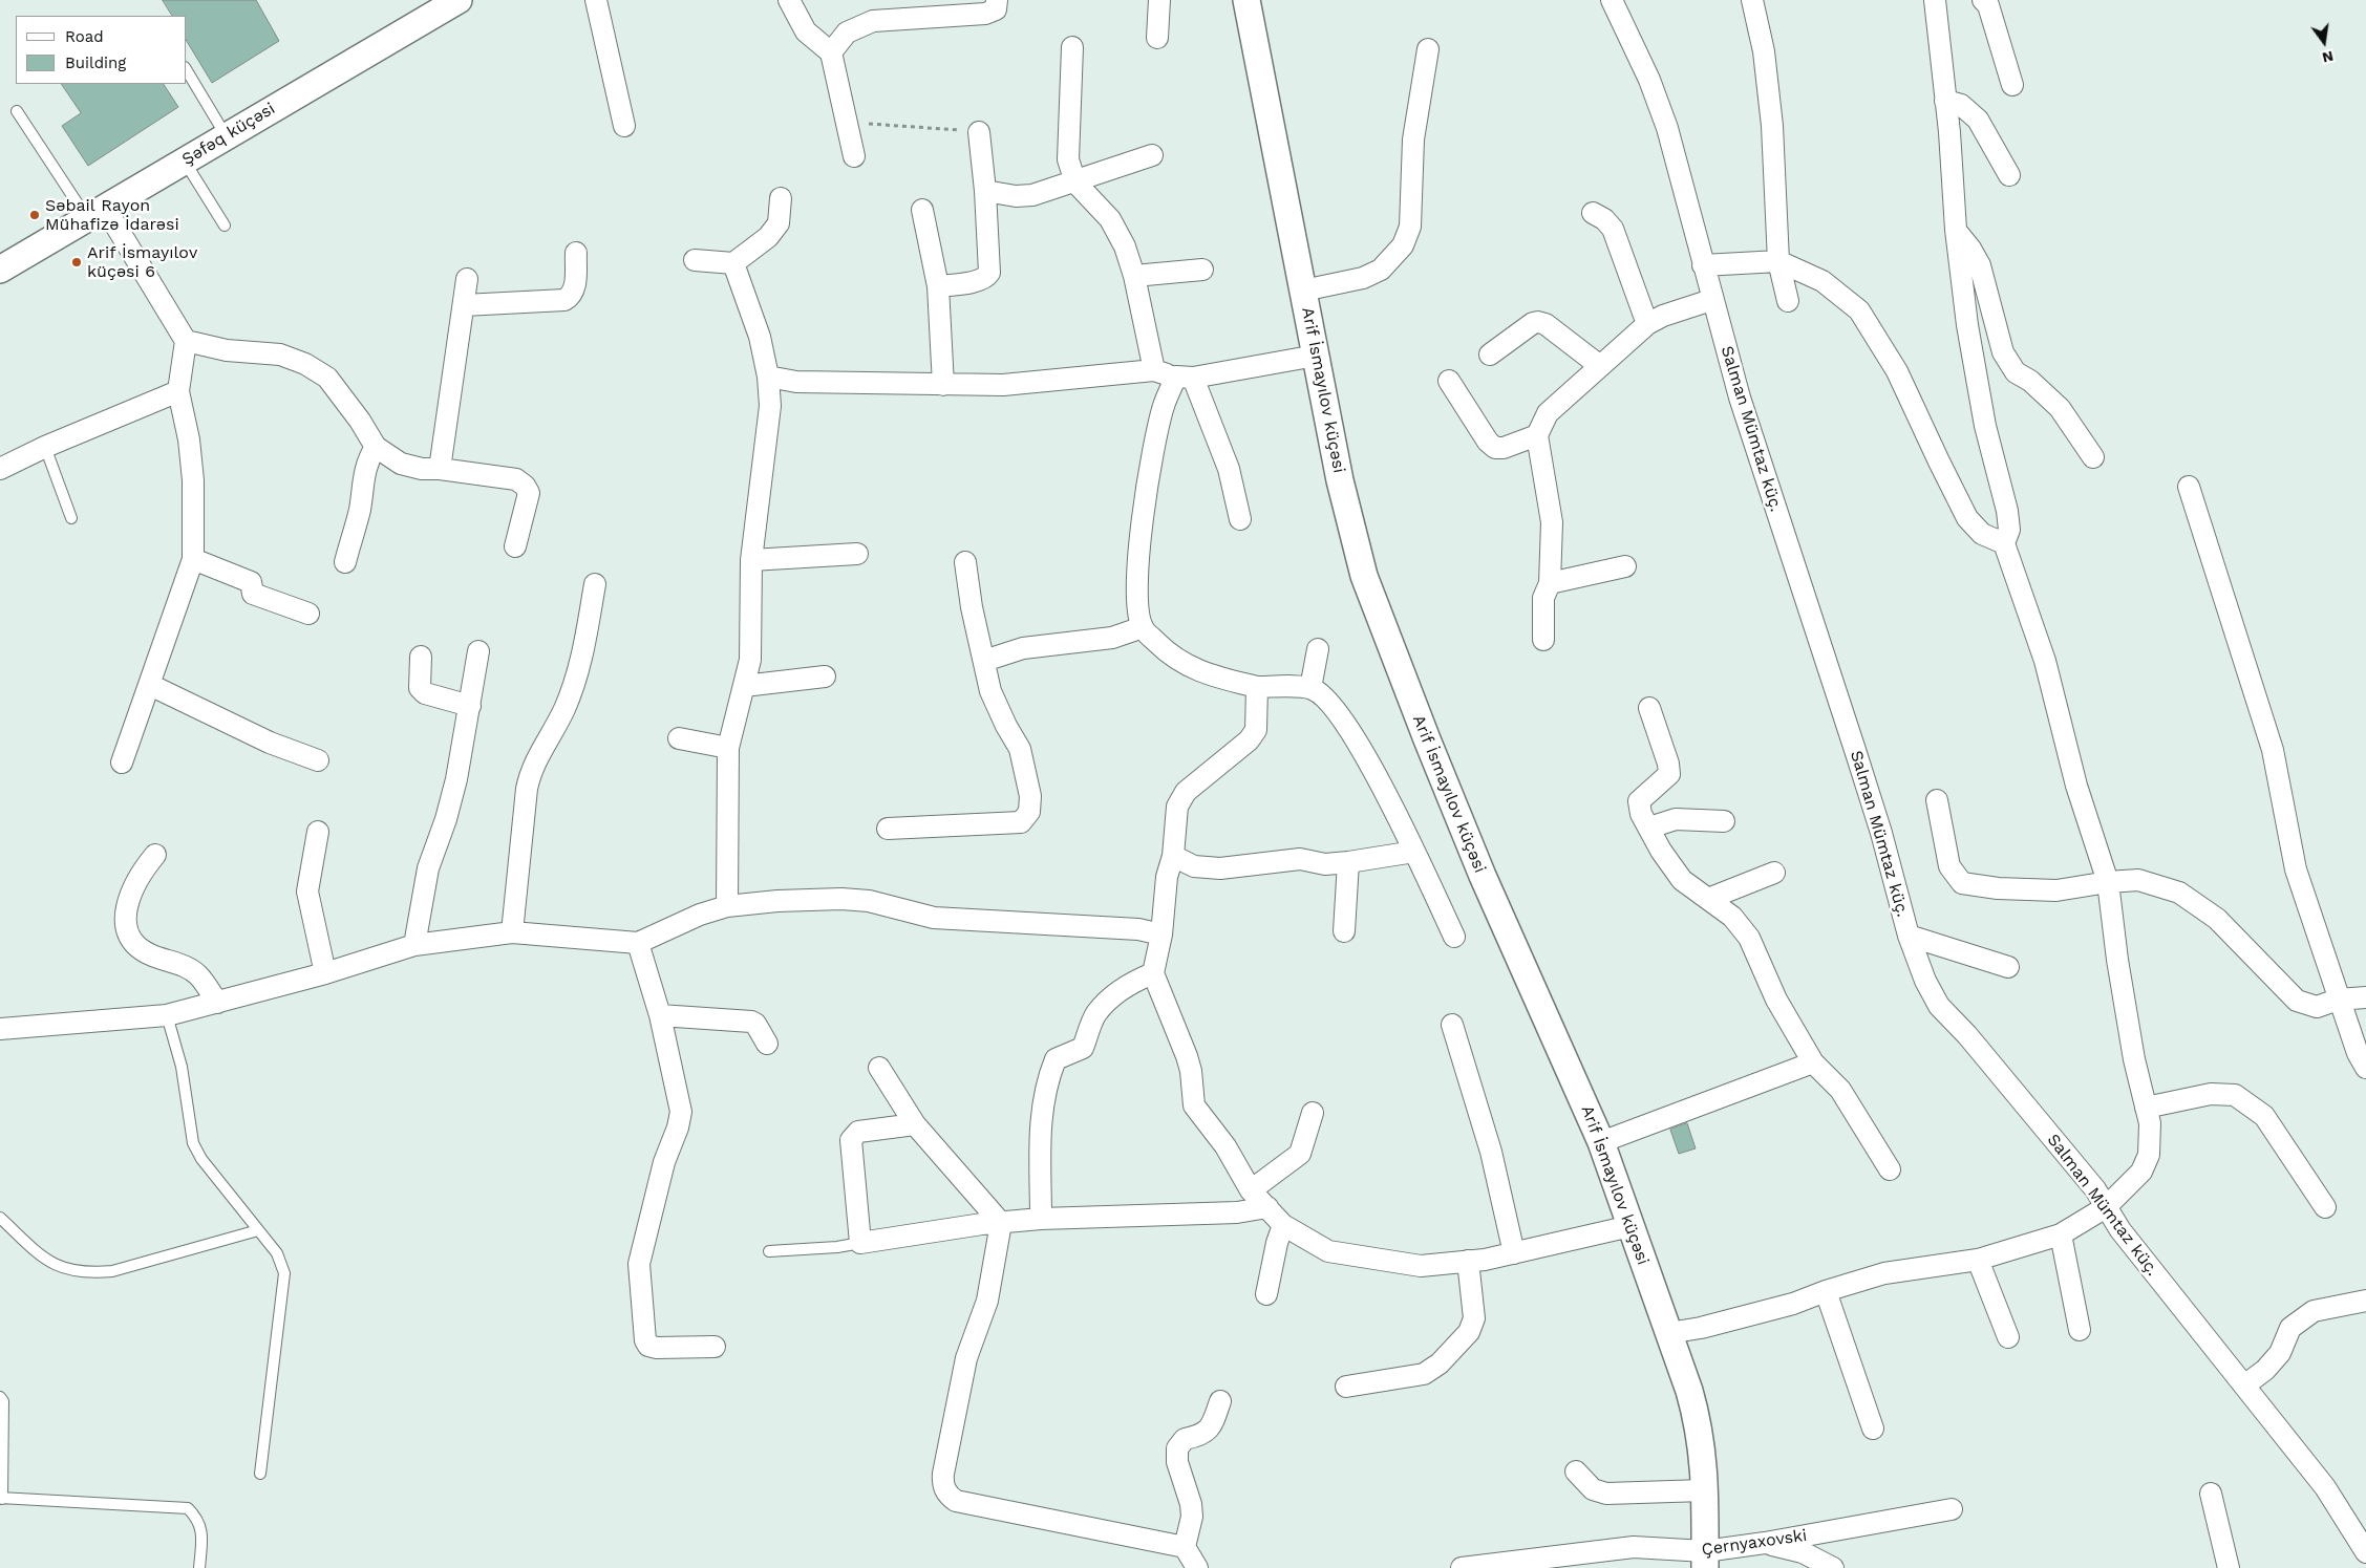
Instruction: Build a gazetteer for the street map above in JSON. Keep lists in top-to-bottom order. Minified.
{"streets":{"street":["Şəfəq küçəsi","Arif İsmayılov küçəsi","Salman Mümtaz küç.","Çernyaxovski"]},"crossings":[["Arif İsmayılov küçəsi","Çernyaxovski"]],"places":["Səbail Rayon Mühafizə İdarəsi","Arif İsmayılov küçəsi 6"],"legend":["Road","Building"],"north":"bottom"}
